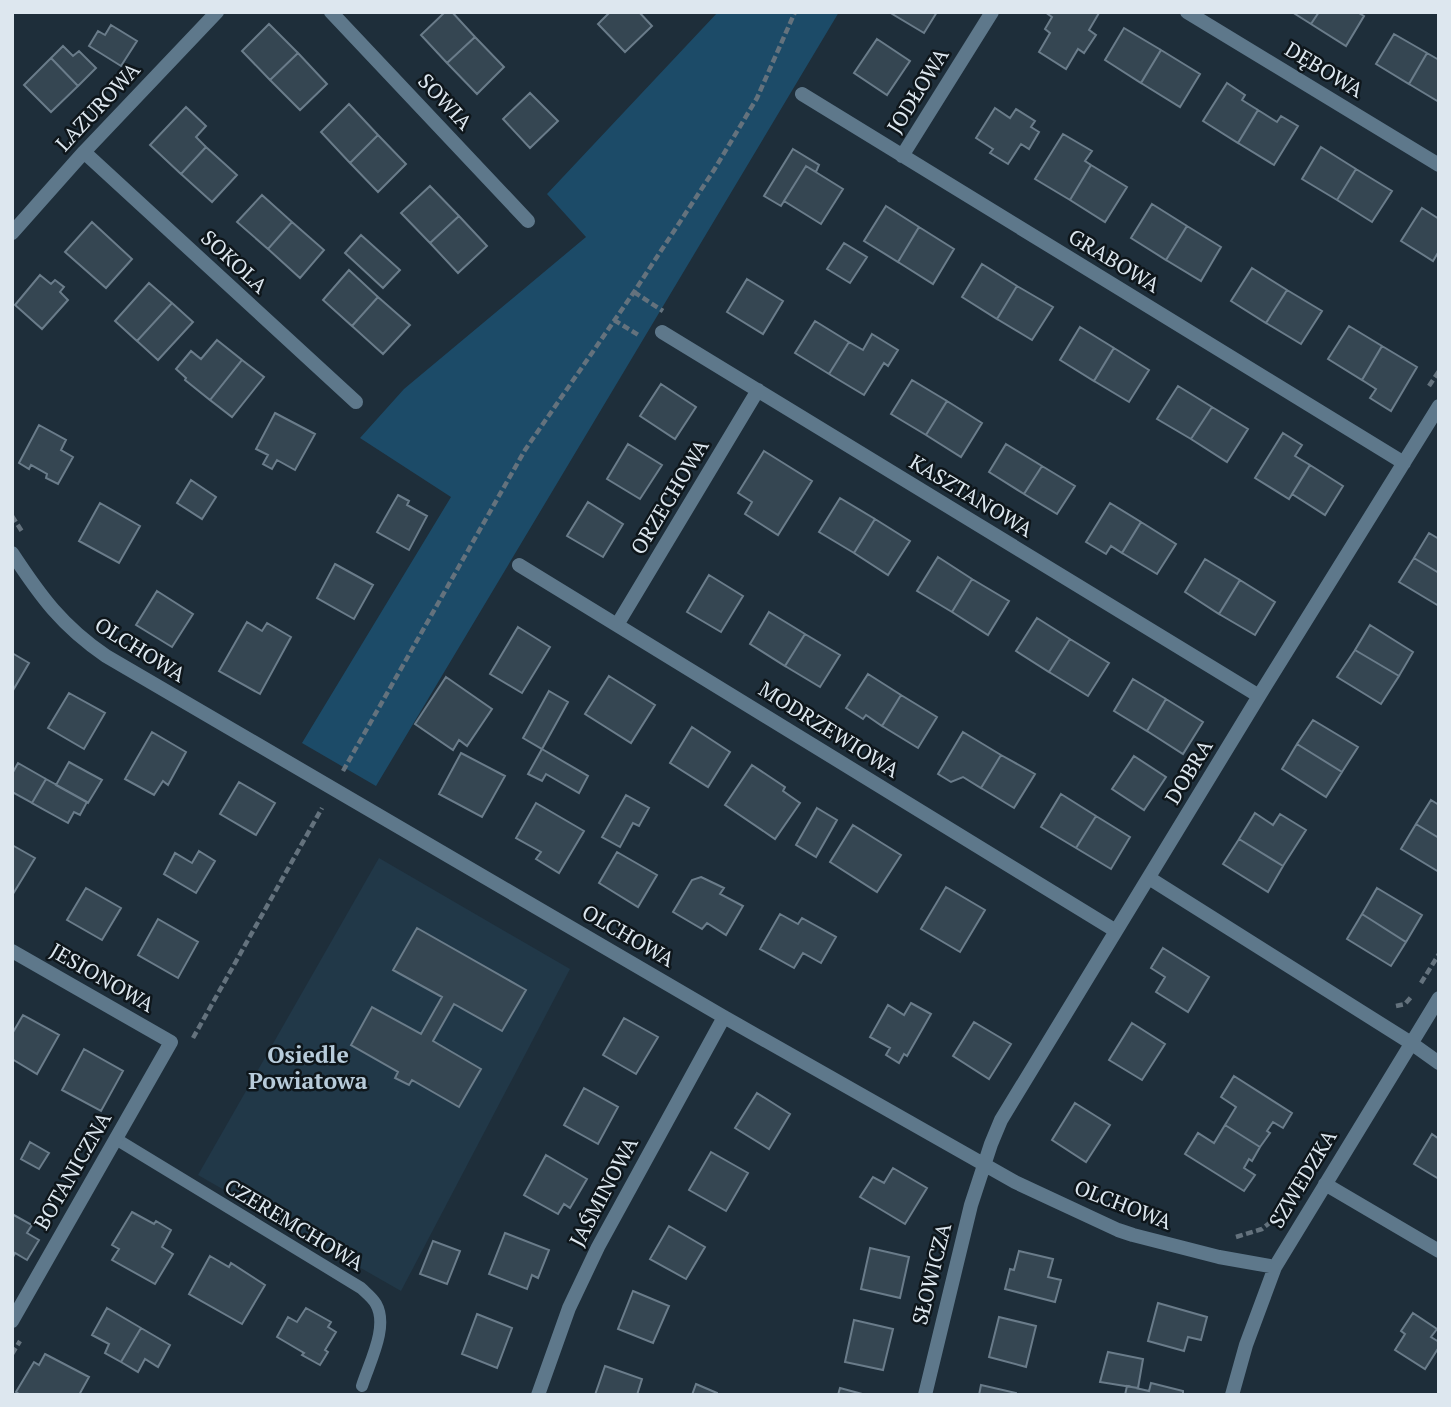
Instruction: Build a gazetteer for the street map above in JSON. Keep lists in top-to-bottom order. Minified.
{"streets":{"street":["DĘBOWA","JODŁOWA","SOWIA","LAZUROWA","GRABOWA","SOKOLA","KASZTANOWA","ORZECHOWA","OLCHOWA","MODRZEWIOWA","DOBRA","JESIONOWA","BOTANICZNA","SZWEDZKA","JAŚMINOWA","SŁOWICZA"],"lane":["CZEREMCHOWA"]},"crossings":[["JODŁOWA","GRABOWA"],["LAZUROWA","SOKOLA"],["GRABOWA","DOBRA"],["KASZTANOWA","ORZECHOWA"],["KASZTANOWA","DOBRA"],["ORZECHOWA","MODRZEWIOWA"],["OLCHOWA","DOBRA"],["OLCHOWA","SZWEDZKA"],["OLCHOWA","JAŚMINOWA"],["OLCHOWA","SŁOWICZA"],["MODRZEWIOWA","DOBRA"],["DOBRA","SŁOWICZA"],["JESIONOWA","BOTANICZNA"],["BOTANICZNA","CZEREMCHOWA"]],"districts":["Osiedle Powiatowa"]}
